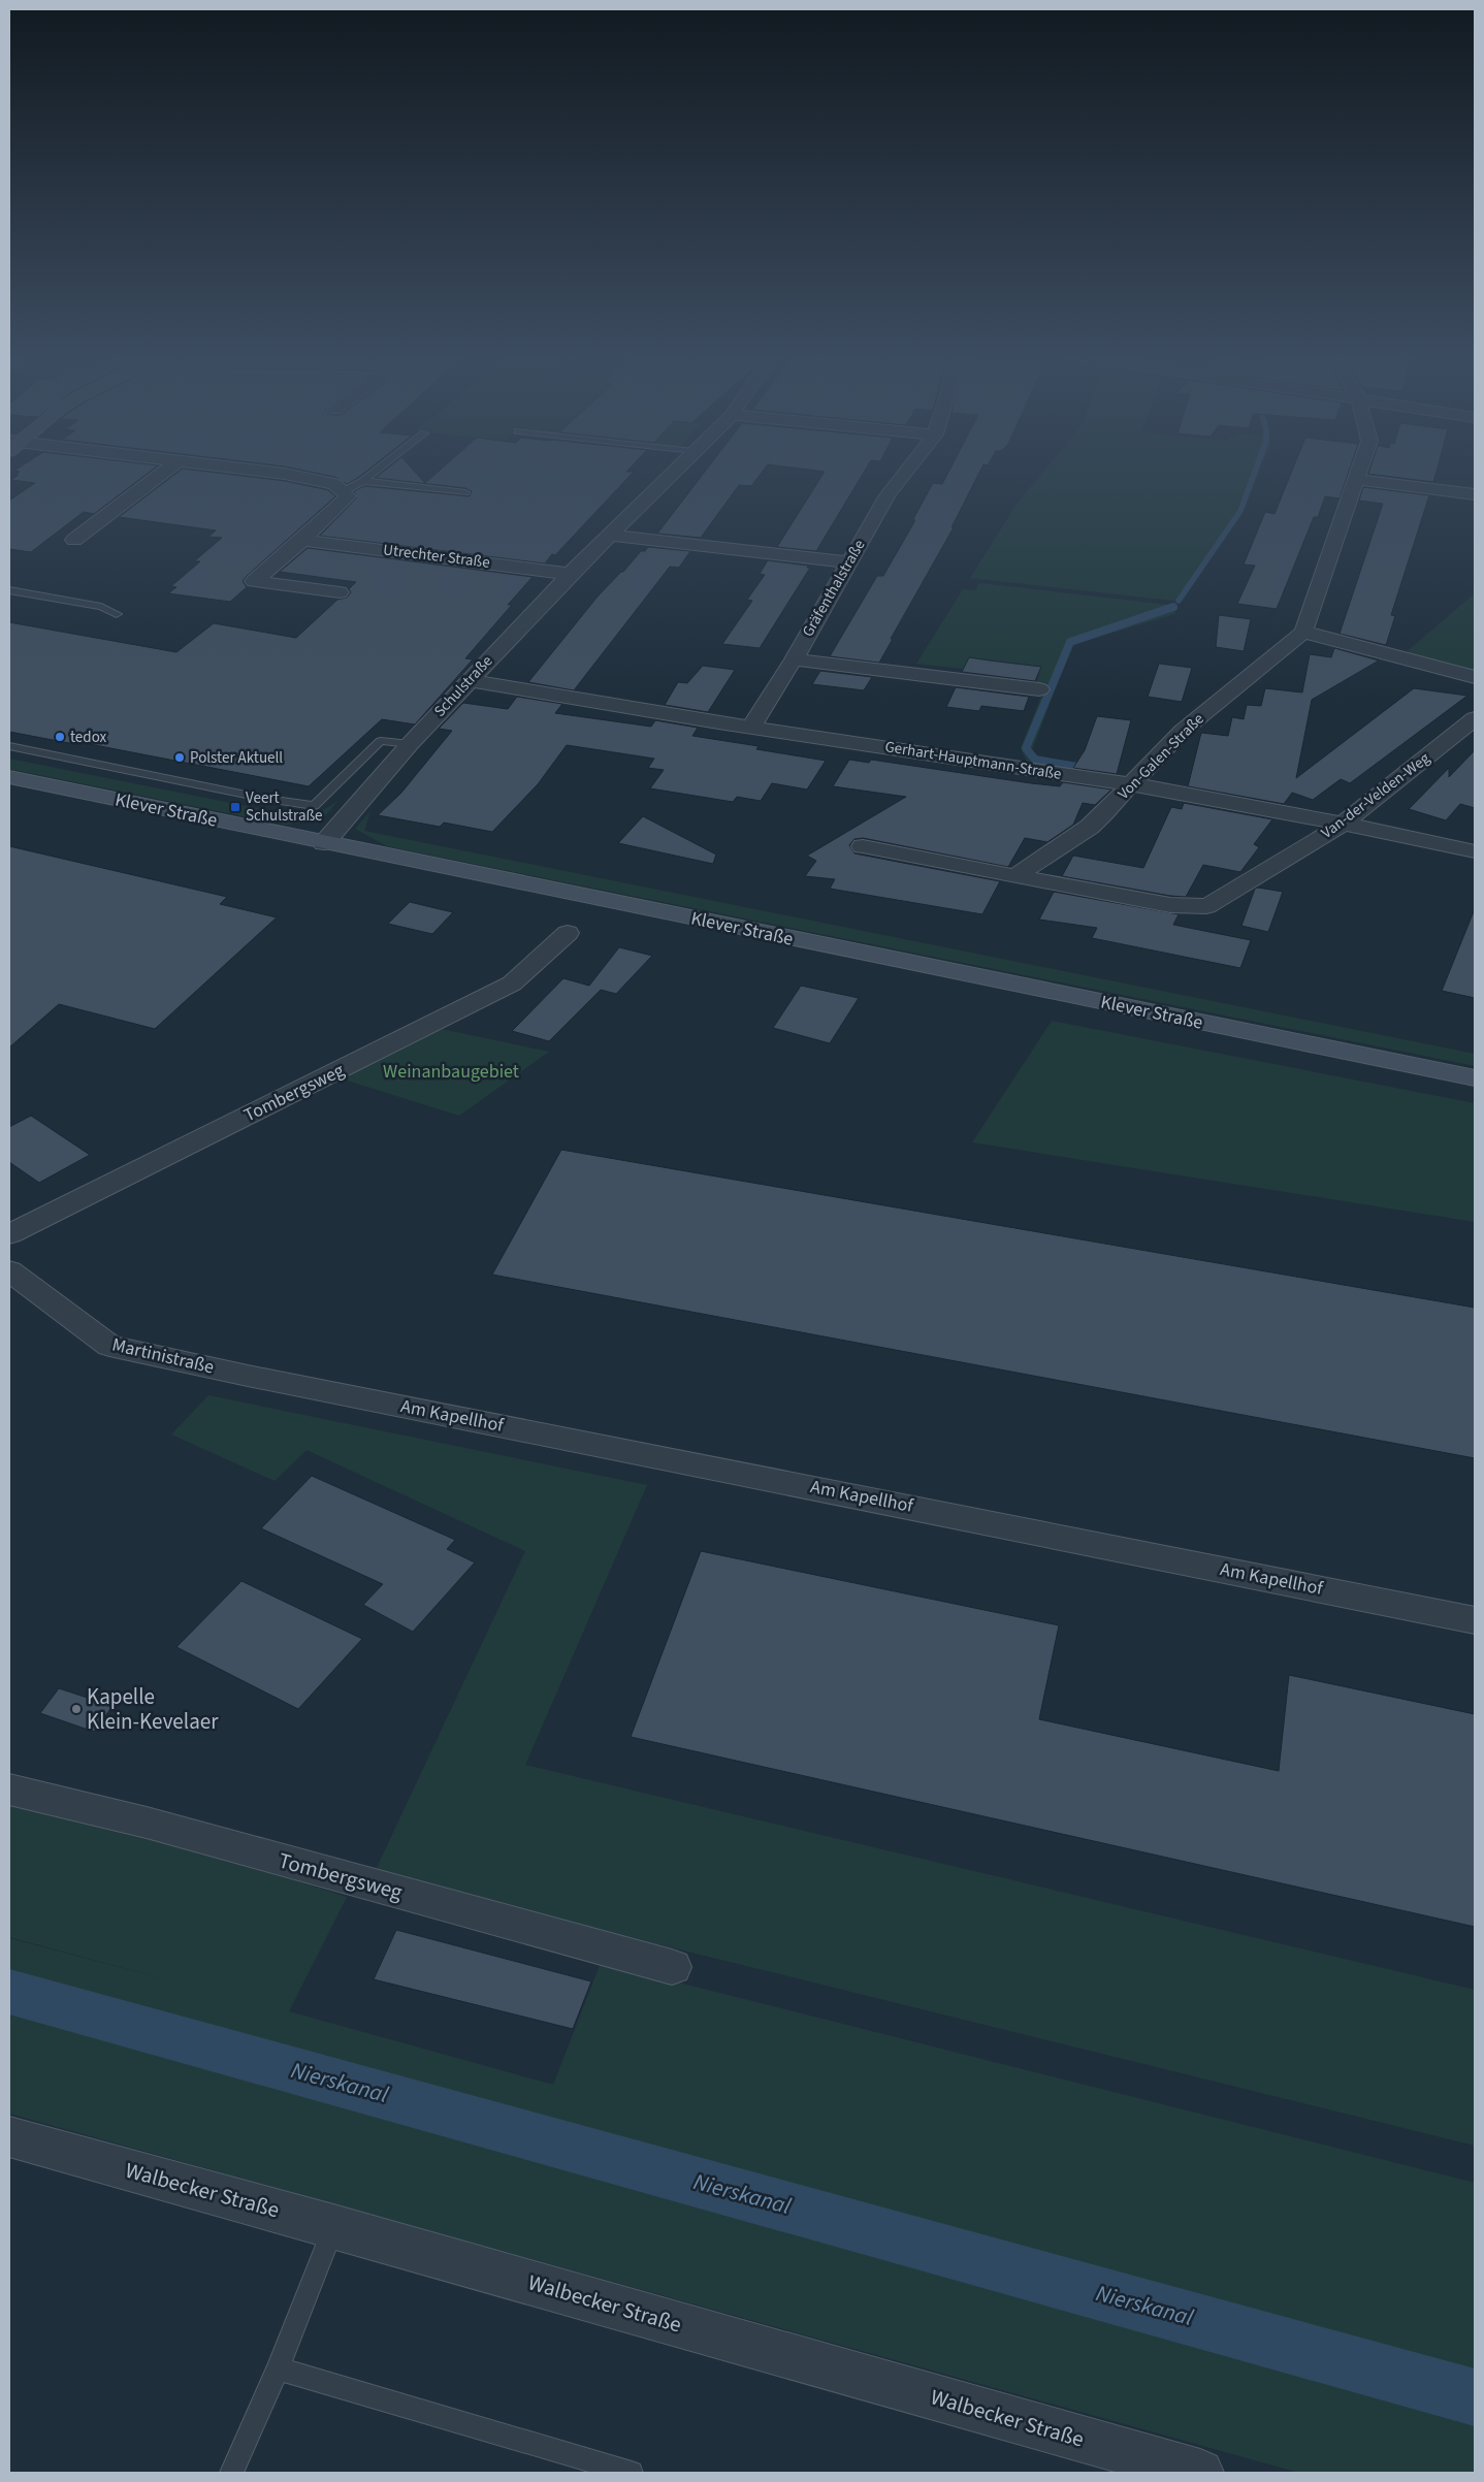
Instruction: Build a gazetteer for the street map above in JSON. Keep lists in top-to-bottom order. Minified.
{"streets":{"main road":["Klever Straße"],"street":["Utrechter Straße","Gräfenthalstraße","Schulstraße","Von-Galen-Straße","Gerhart-Hauptmann-Straße","Van-der-Velden-Weg","Tombergsweg","Martinistraße","Am Kapellhof","Walbecker Straße"]},"crossings":[["Utrechter Straße","Schulstraße"],["Gräfenthalstraße","Gerhart-Hauptmann-Straße"],["Schulstraße","Gerhart-Hauptmann-Straße"],["Schulstraße","Klever Straße"],["Von-Galen-Straße","Gerhart-Hauptmann-Straße"],["Von-Galen-Straße","Van-der-Velden-Weg"],["Gerhart-Hauptmann-Straße","Van-der-Velden-Weg"],["Martinistraße","Am Kapellhof"]],"water":["Nierskanal"],"parks":["Weinanbaugebiet"],"places":{"other":["tedox","Polster Aktuell","Kapelle Klein-Kevelaer"],"transit":["Veert Schulstraße"]}}
